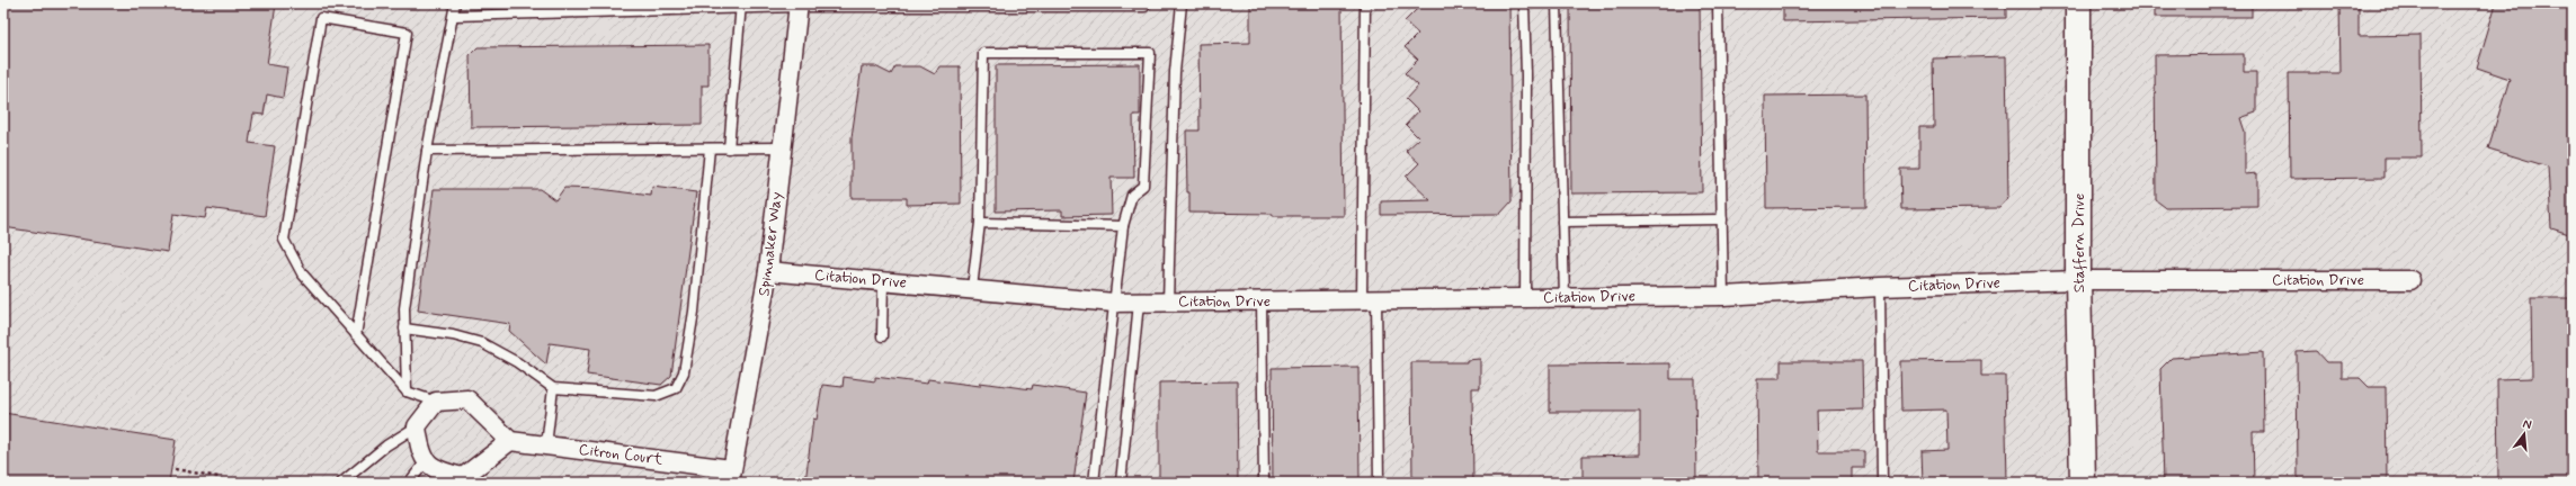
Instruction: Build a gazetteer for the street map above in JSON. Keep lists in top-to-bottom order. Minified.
{"streets":{"street":["Staffern Drive","Spinnaker Way","Citation Drive","Citron Court"]},"crossings":[["Staffern Drive","Citation Drive"],["Spinnaker Way","Citation Drive"],["Spinnaker Way","Citron Court"]],"north":"top"}
